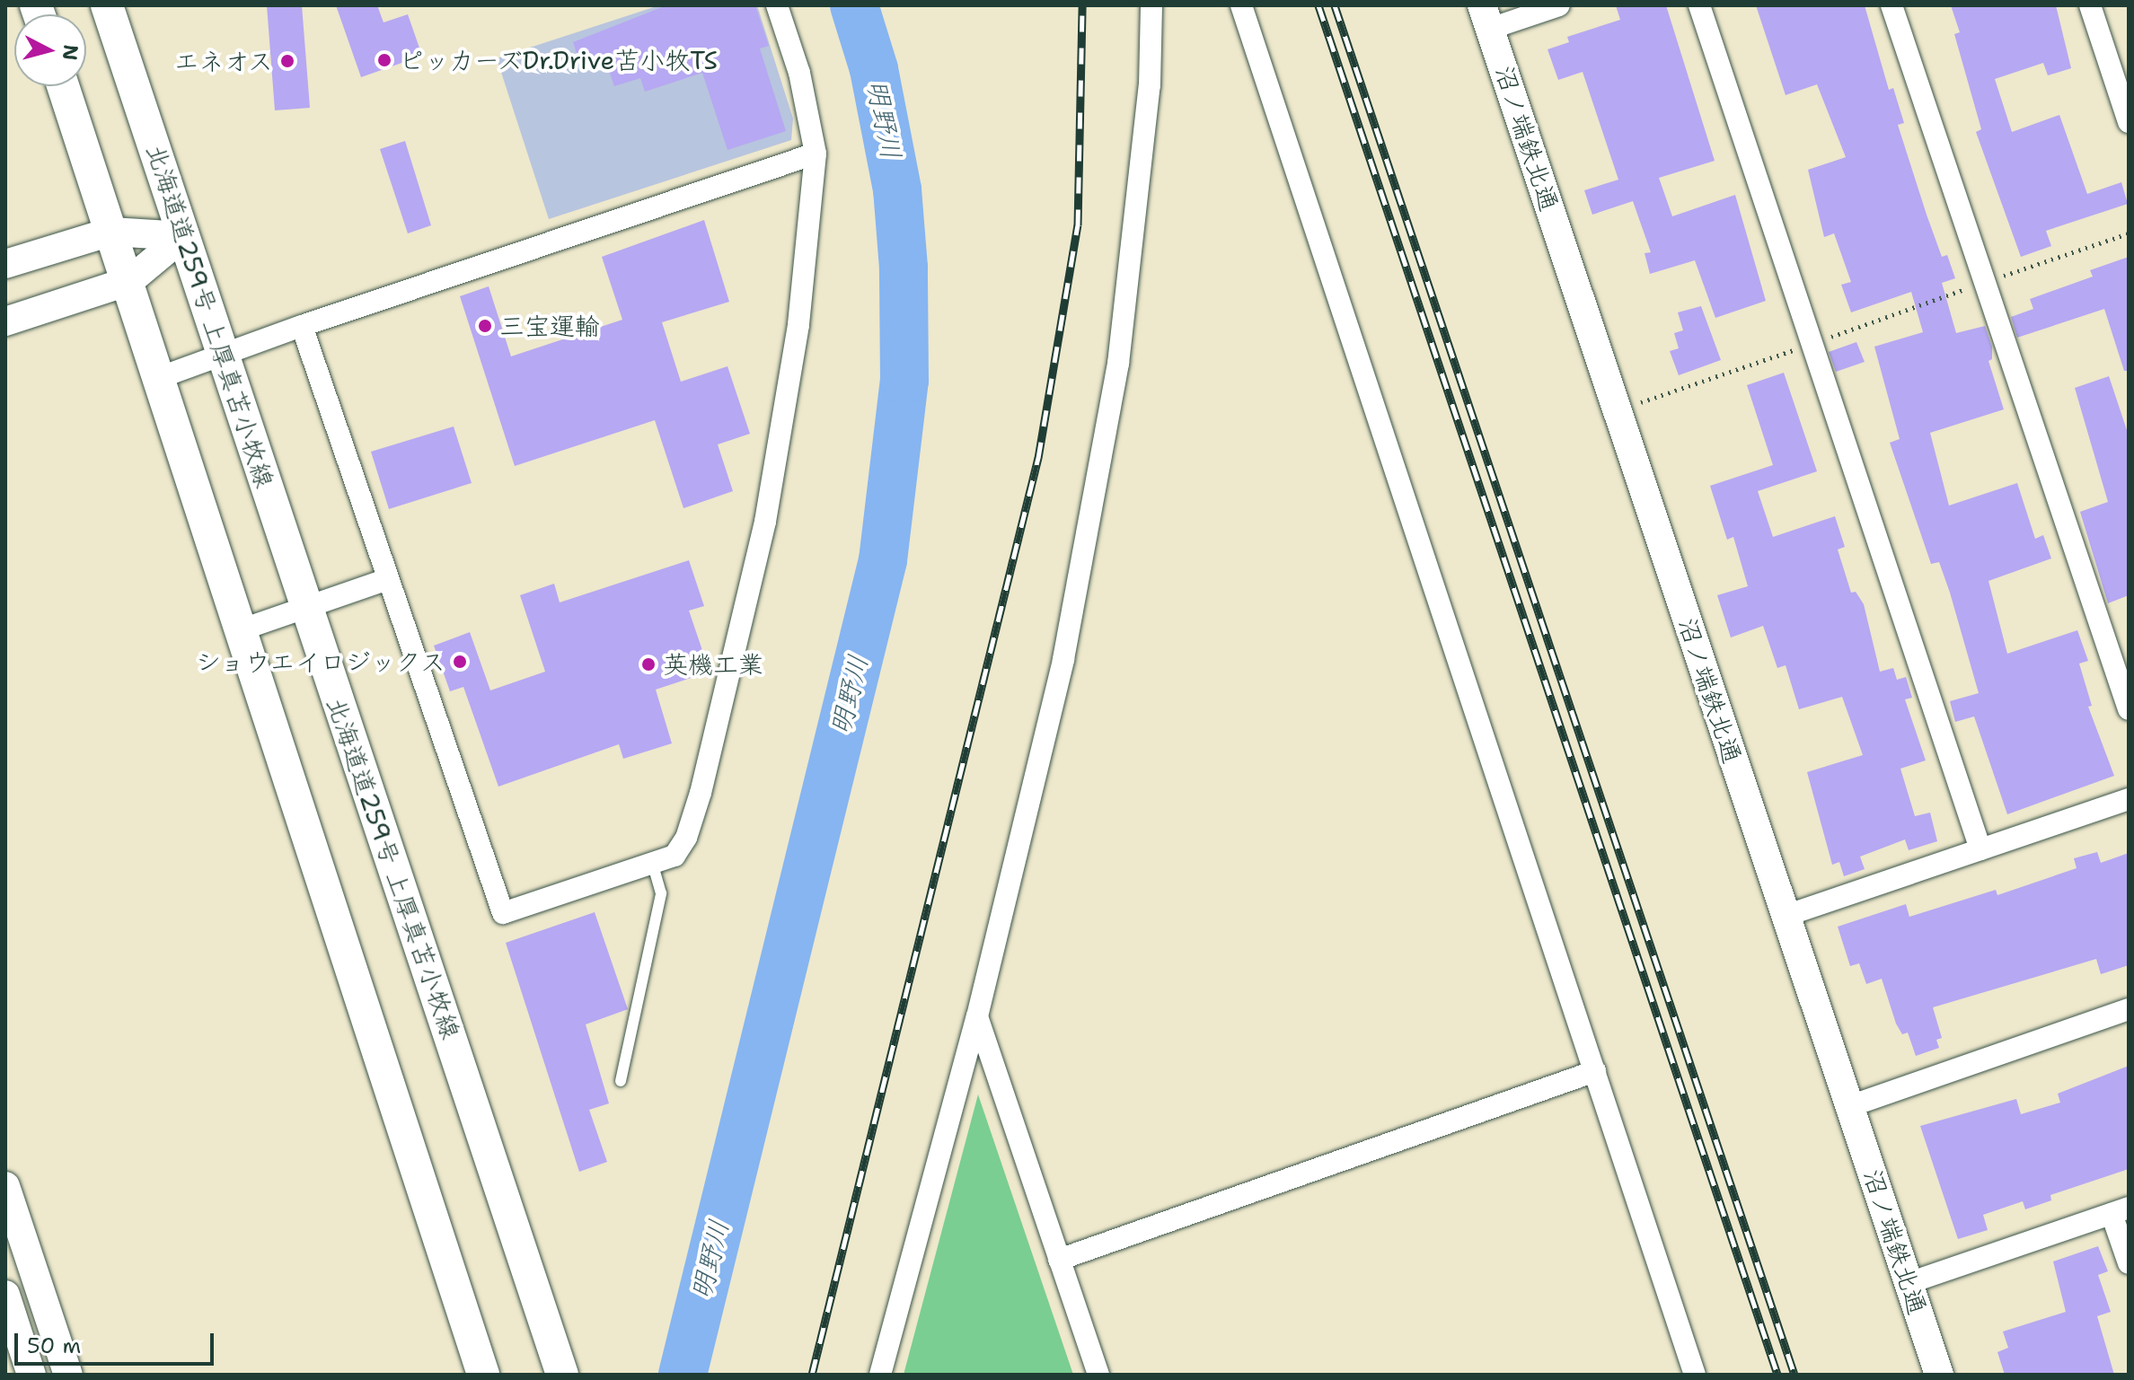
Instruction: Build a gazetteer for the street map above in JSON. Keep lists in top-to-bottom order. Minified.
{"streets":{"main road":["北海道道259号 上厚真苫小牧線"],"street":["沼ノ端鉄北通"]},"water":["明野川"],"places":["ピッカーズDr.Drive苫小牧TS","エネオス","三宝運輸","ショウエイロジックス","英機工業"],"scale_bar":"50 m","north":"right"}
